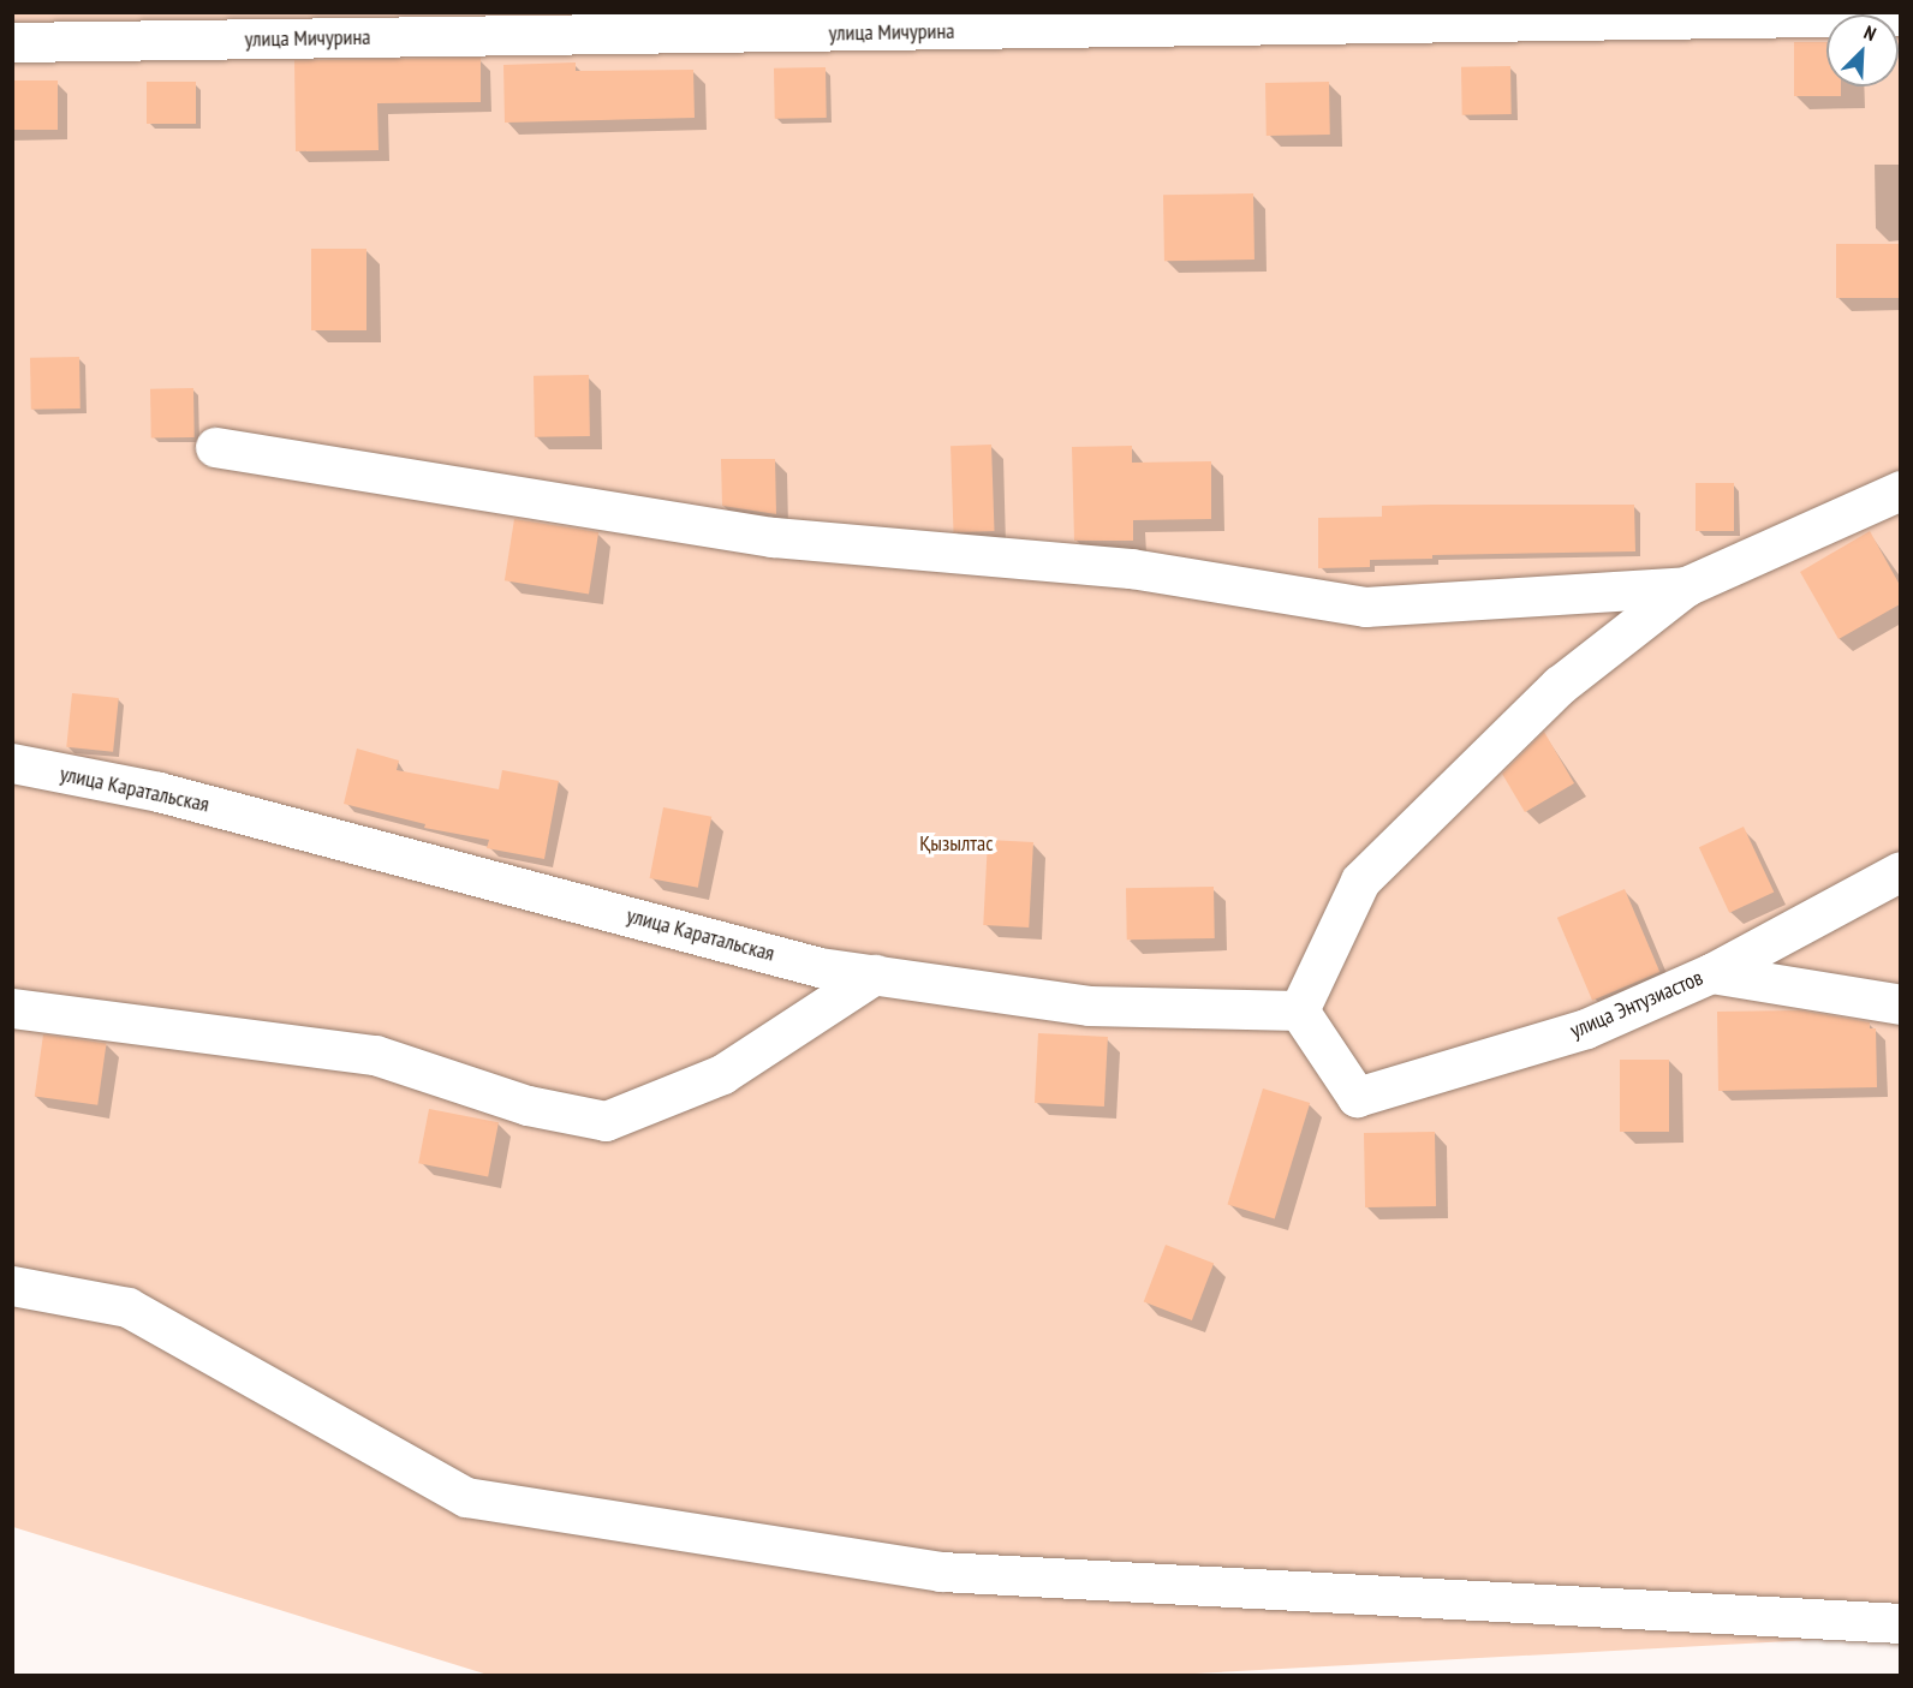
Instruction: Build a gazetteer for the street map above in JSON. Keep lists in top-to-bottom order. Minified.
{"streets":{"street":["улица Мичурина","улица Каратальская","улица Энтузиастов"]},"crossings":[["улица Каратальская","улица Энтузиастов"]],"parks":["Қызылтас"],"north":"top right"}
